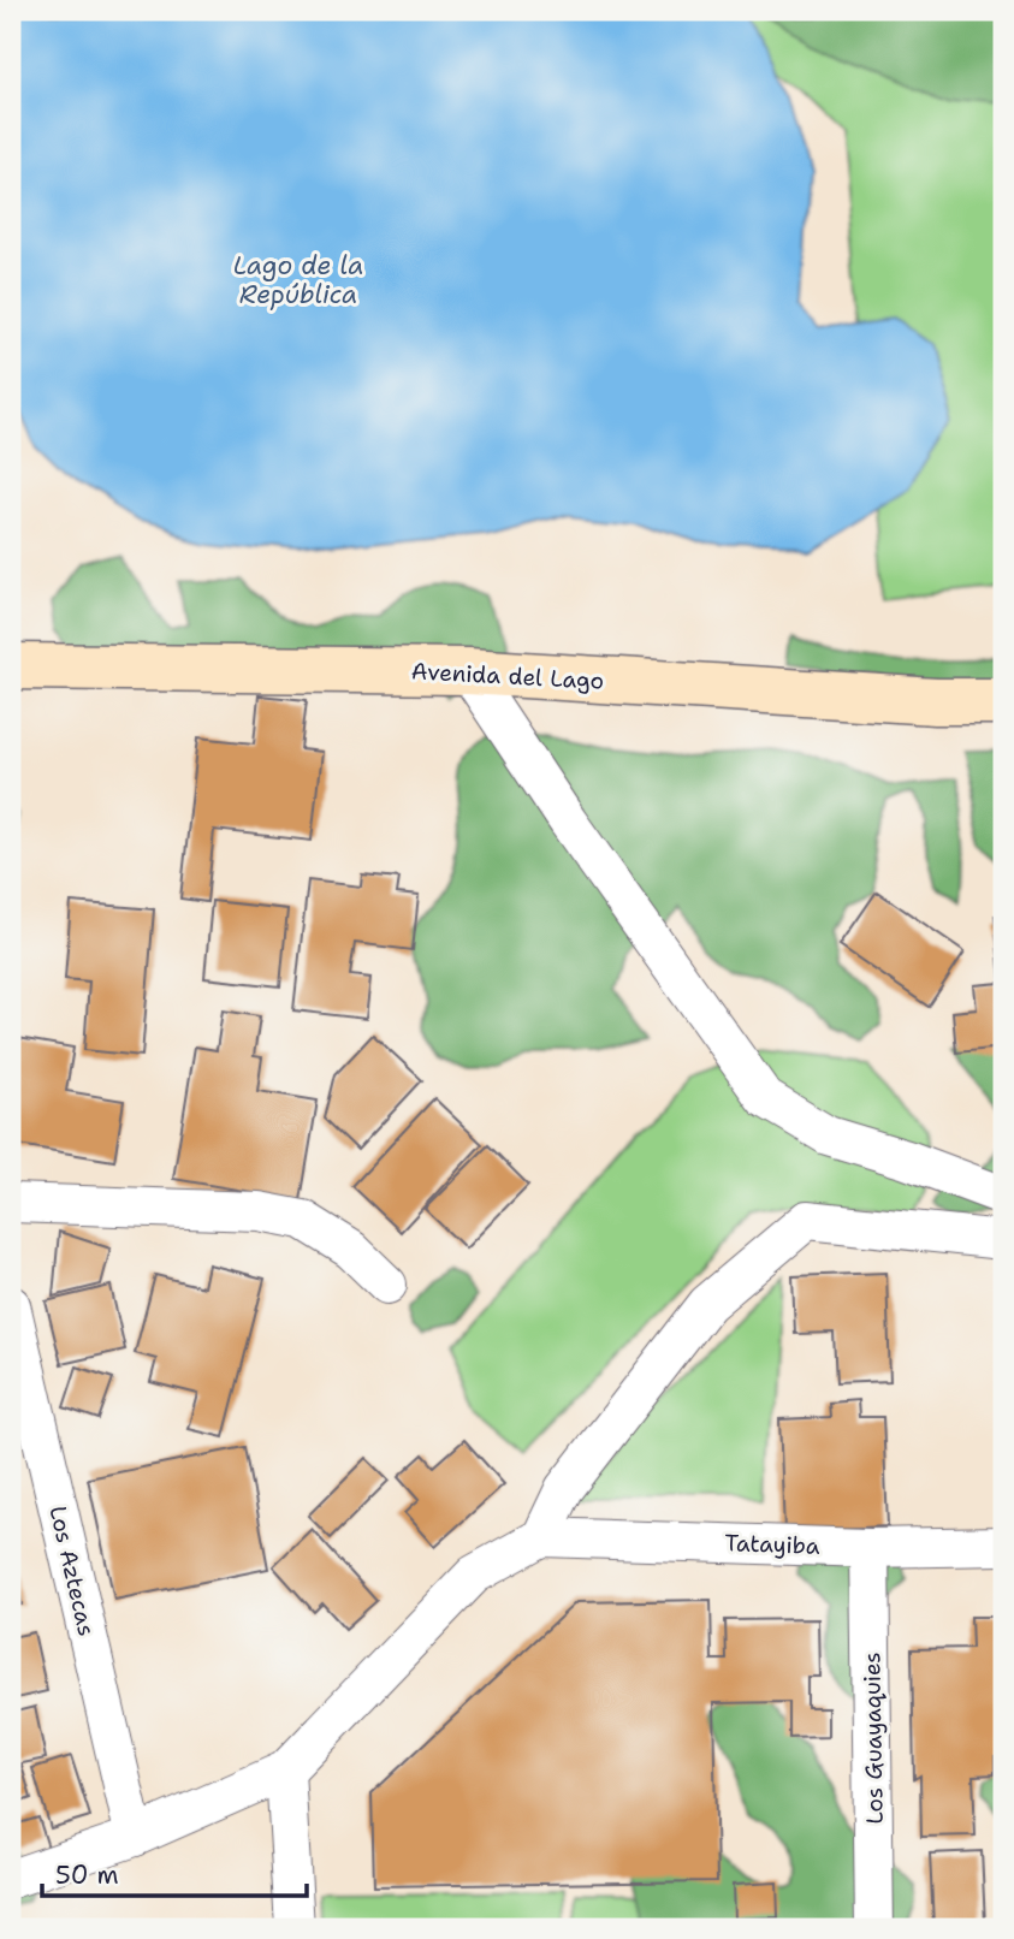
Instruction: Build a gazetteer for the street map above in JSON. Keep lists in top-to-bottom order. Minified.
{"streets":{"street":["Avenida del Lago","Tatayiba","Los Aztecas","Los Guayaquies"]},"crossings":[["Tatayiba","Los Guayaquies"]],"water":["Lago de la República"],"scale_bar":"50 m"}
